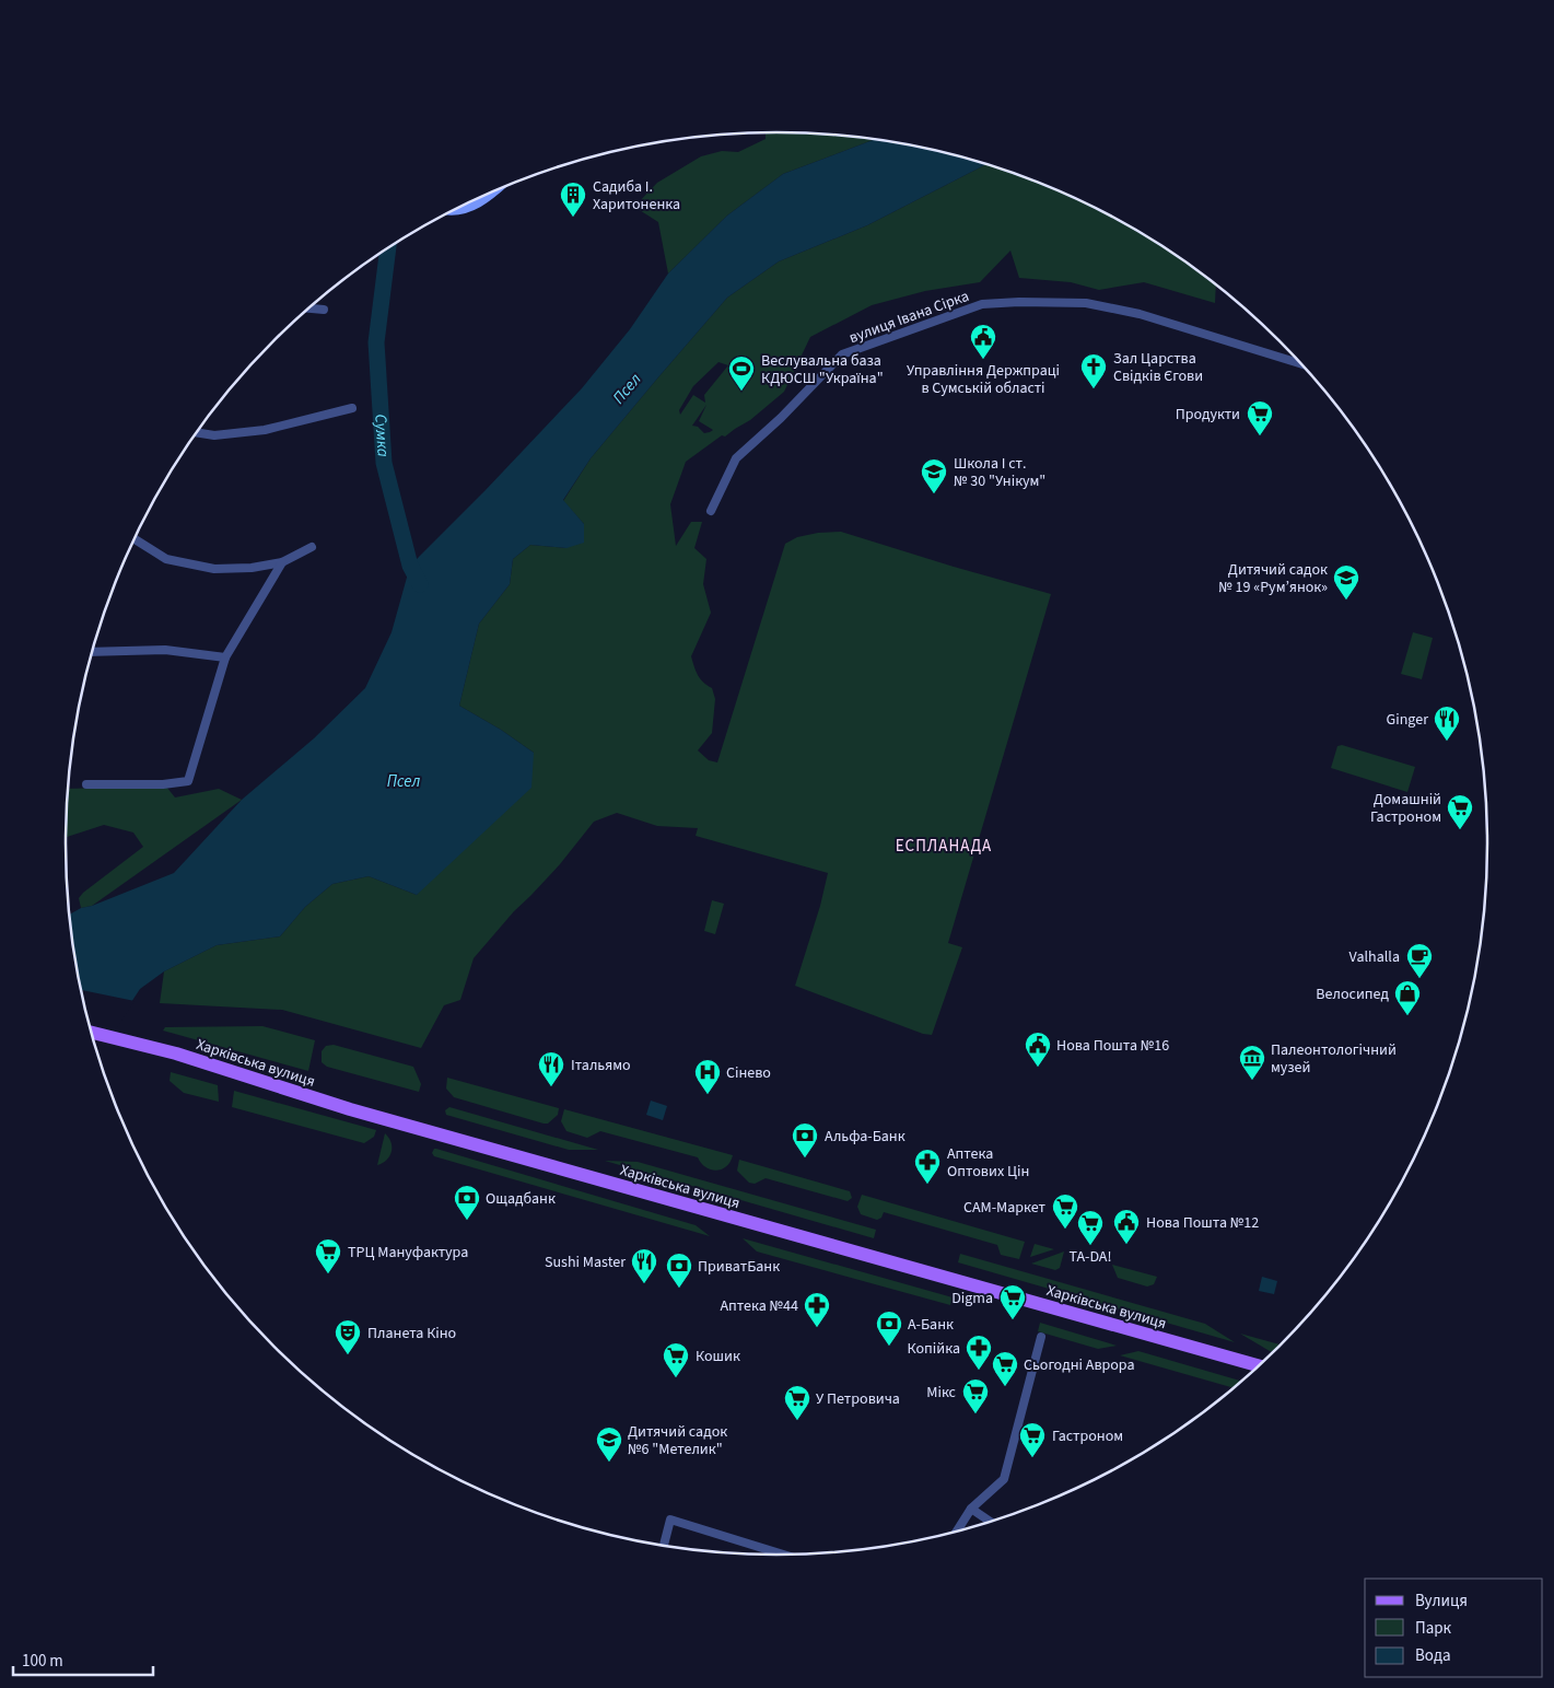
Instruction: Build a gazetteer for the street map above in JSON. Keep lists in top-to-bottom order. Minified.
{"streets":{"main road":["Харківська вулиця"],"street":["вулиця Івана Сірка"]},"districts":["ЕСПЛАНАДА"],"water":["Псел","Сумка"],"places":{"building":["Садиба І. Харитоненка"],"public building":["Управління Держпраці в Сумській області","Нова Пошта №16","Нова Пошта №12"],"church":["Зал Царства Свідків Єгови"],"sports":["Веслувальна база КДЮСШ \"Україна\""],"supermarket":["Продукти","Домашній Гастроном","САМ-Маркет","TA-DA!","ТРЦ Мануфактура","Digma","Кошик","Сьогодні Аврора","Мікс","У Петровича","Гастроном"],"school or university":["Школа І ст. № 30 \"Унікум\"","Дитячий садок № 19 «Рум’янок»","Дитячий садок №6 \"Метелик\""],"restaurant":["Ginger","Італьямо","Sushi Master"],"cafe":["Valhalla"],"shop":["Велосипед"],"museum":["Палеонтологічний музей"],"hospital":["Сінево"],"bank":["Альфа-Банк","Ощадбанк","ПриватБанк","А-Банк"],"pharmacy":["Аптека Оптових Цін","Аптека №44","Копійка"],"theatre":["Планета Кіно"]},"legend":["Вулиця","Парк","Вода"],"scale_bar":"100 m"}
